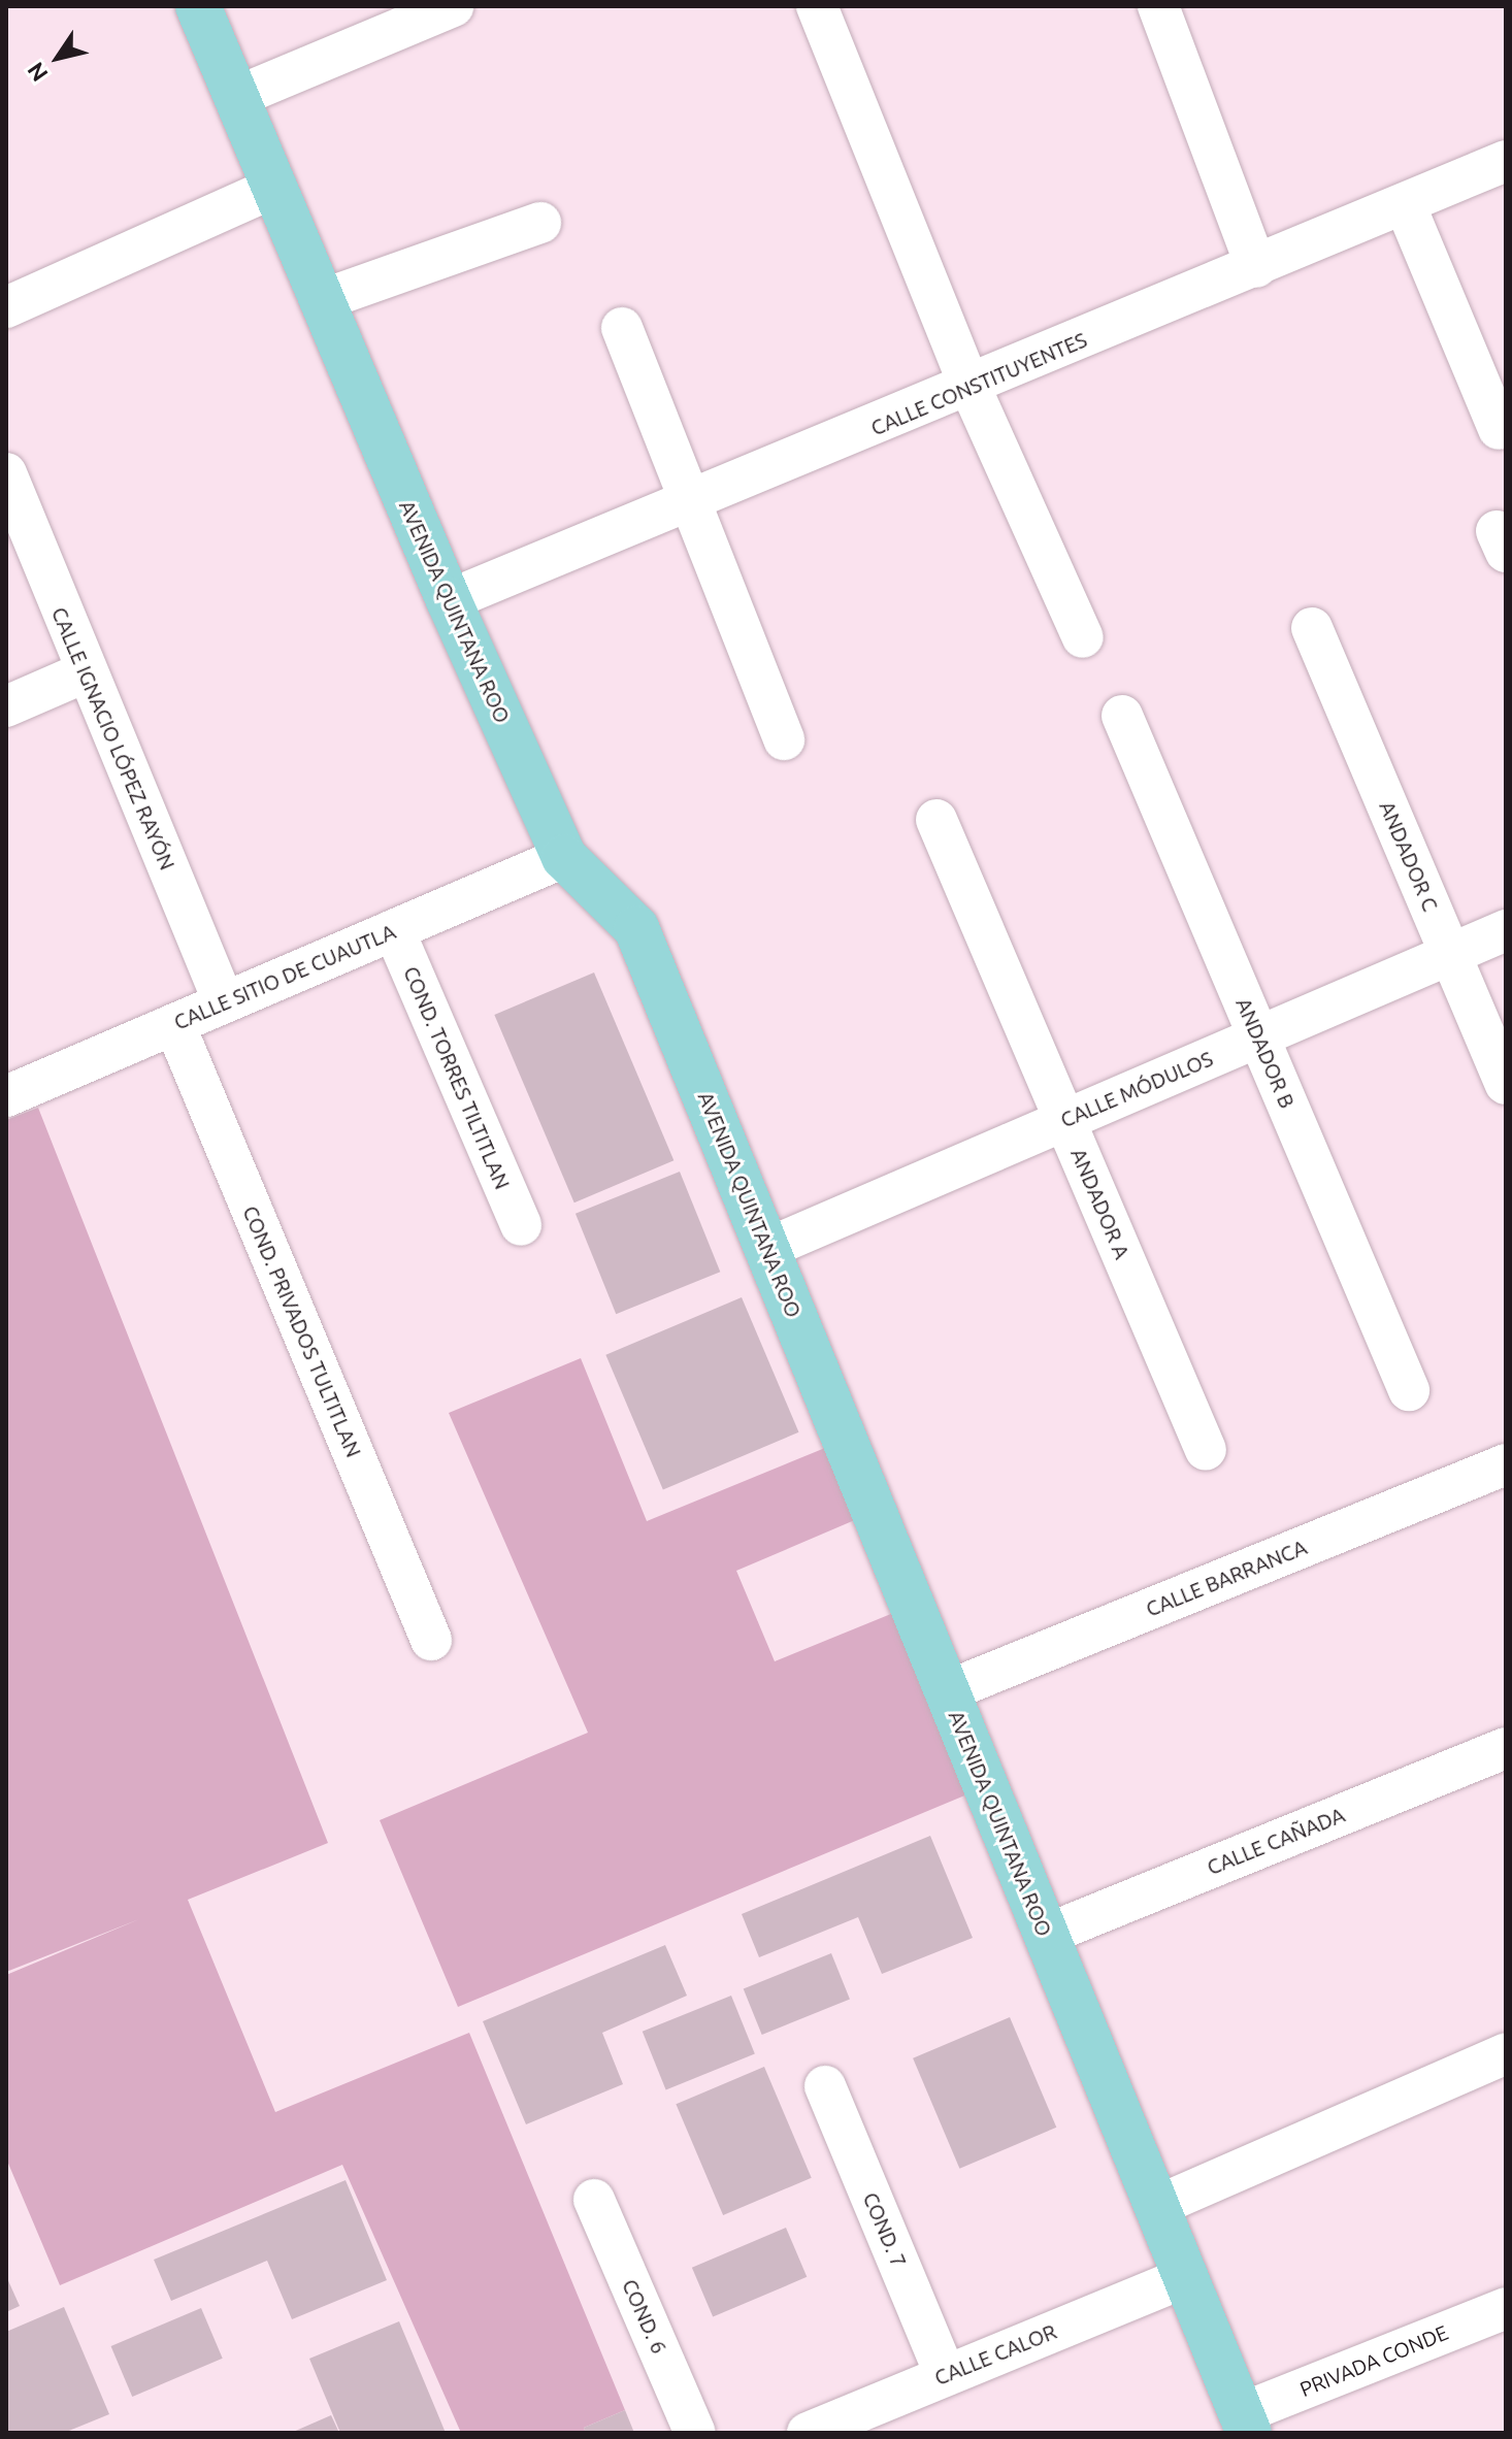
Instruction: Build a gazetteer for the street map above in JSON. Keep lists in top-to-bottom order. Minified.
{"streets":{"main road":["AVENIDA QUINTANA ROO"],"street":["CALLE CONSTITUYENTES","CALLE IGNACIO LÓPEZ RAYÓN","ANDADOR C","CALLE SITIO DE CUAUTLA","ANDADOR B","COND. TORRES TILTITLAN","CALLE MÓDULOS","ANDADOR A","COND. PRIVADOS TULTITLAN","CALLE BARRANCA","CALLE CAÑADA","COND. 7","COND. 6","CALLE CALOR","PRIVADA CONDE"]},"crossings":[["CALLE CONSTITUYENTES","AVENIDA QUINTANA ROO"],["AVENIDA QUINTANA ROO","CALLE SITIO DE CUAUTLA"],["AVENIDA QUINTANA ROO","CALLE MÓDULOS"],["AVENIDA QUINTANA ROO","CALLE BARRANCA"],["AVENIDA QUINTANA ROO","CALLE CAÑADA"],["AVENIDA QUINTANA ROO","CALLE CALOR"],["AVENIDA QUINTANA ROO","PRIVADA CONDE"],["CALLE IGNACIO LÓPEZ RAYÓN","CALLE SITIO DE CUAUTLA"],["ANDADOR C","CALLE MÓDULOS"],["CALLE SITIO DE CUAUTLA","COND. TORRES TILTITLAN"],["CALLE SITIO DE CUAUTLA","COND. PRIVADOS TULTITLAN"],["ANDADOR B","CALLE MÓDULOS"],["CALLE MÓDULOS","ANDADOR A"],["COND. 7","CALLE CALOR"]],"north":"bottom left"}
